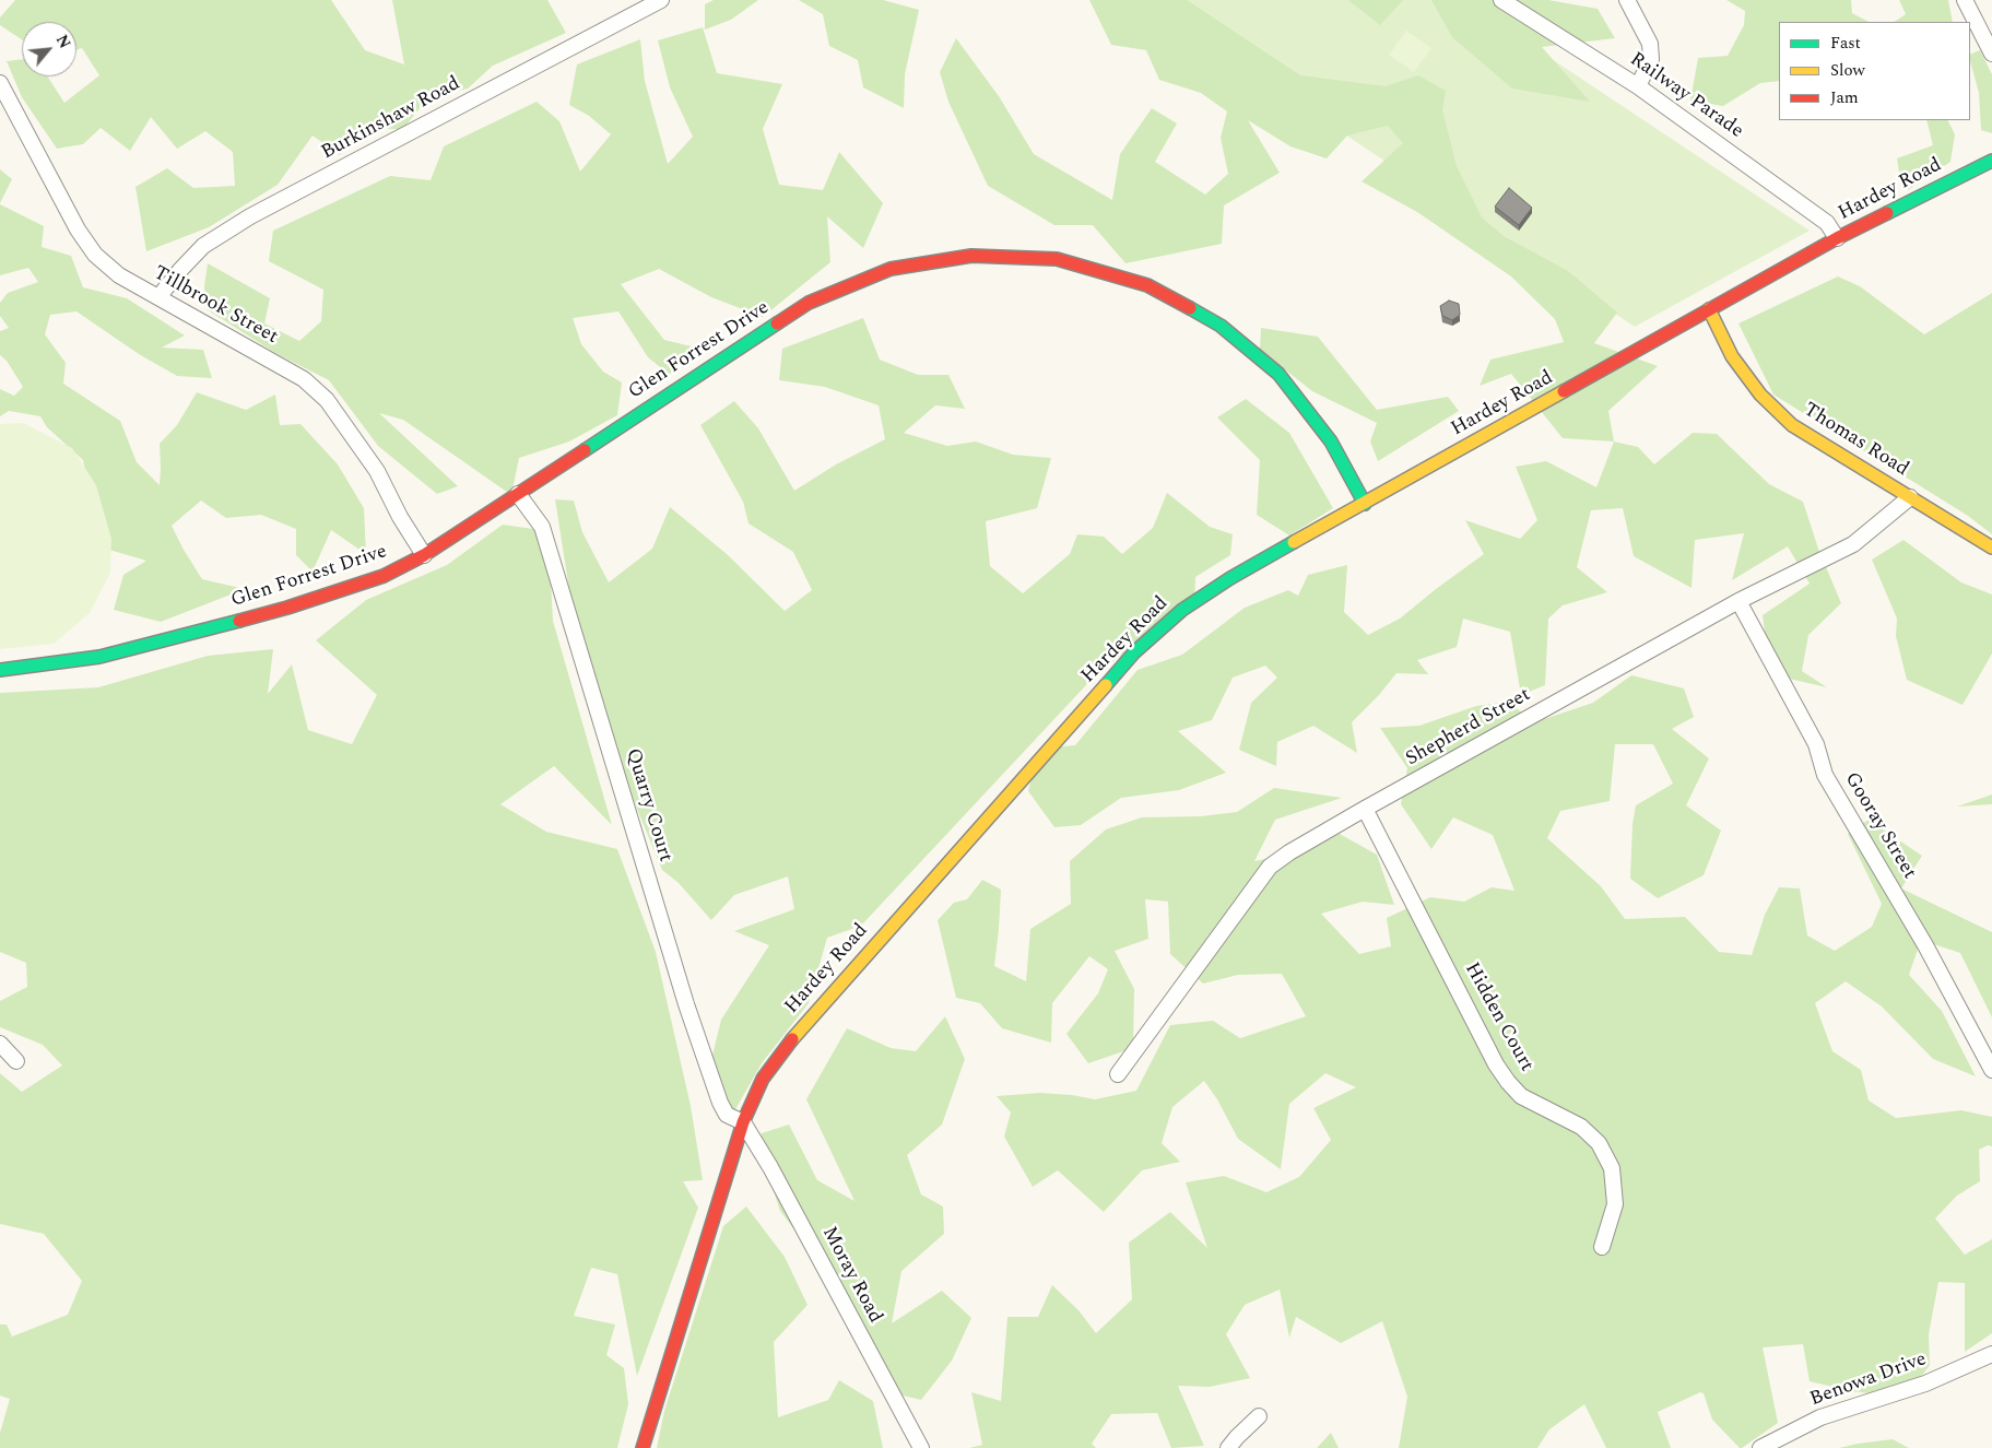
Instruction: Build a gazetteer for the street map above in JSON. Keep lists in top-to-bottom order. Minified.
{"streets":{"street":["Railway Parade","Burkinshaw Road","Hardey Road","Tillbrook Street","Glen Forrest Drive","Thomas Road","Shepherd Street","Quarry Court","Gooray Street","Hidden Court","Moray Road","Benowa Drive"]},"crossings":[["Railway Parade","Hardey Road"],["Burkinshaw Road","Tillbrook Street"],["Hardey Road","Glen Forrest Drive"],["Hardey Road","Thomas Road"],["Hardey Road","Quarry Court"],["Hardey Road","Moray Road"],["Tillbrook Street","Glen Forrest Drive"],["Glen Forrest Drive","Quarry Court"],["Thomas Road","Shepherd Street"],["Shepherd Street","Gooray Street"],["Shepherd Street","Hidden Court"],["Quarry Court","Moray Road"]],"legend":["Fast","Slow","Jam"],"north":"top right"}
